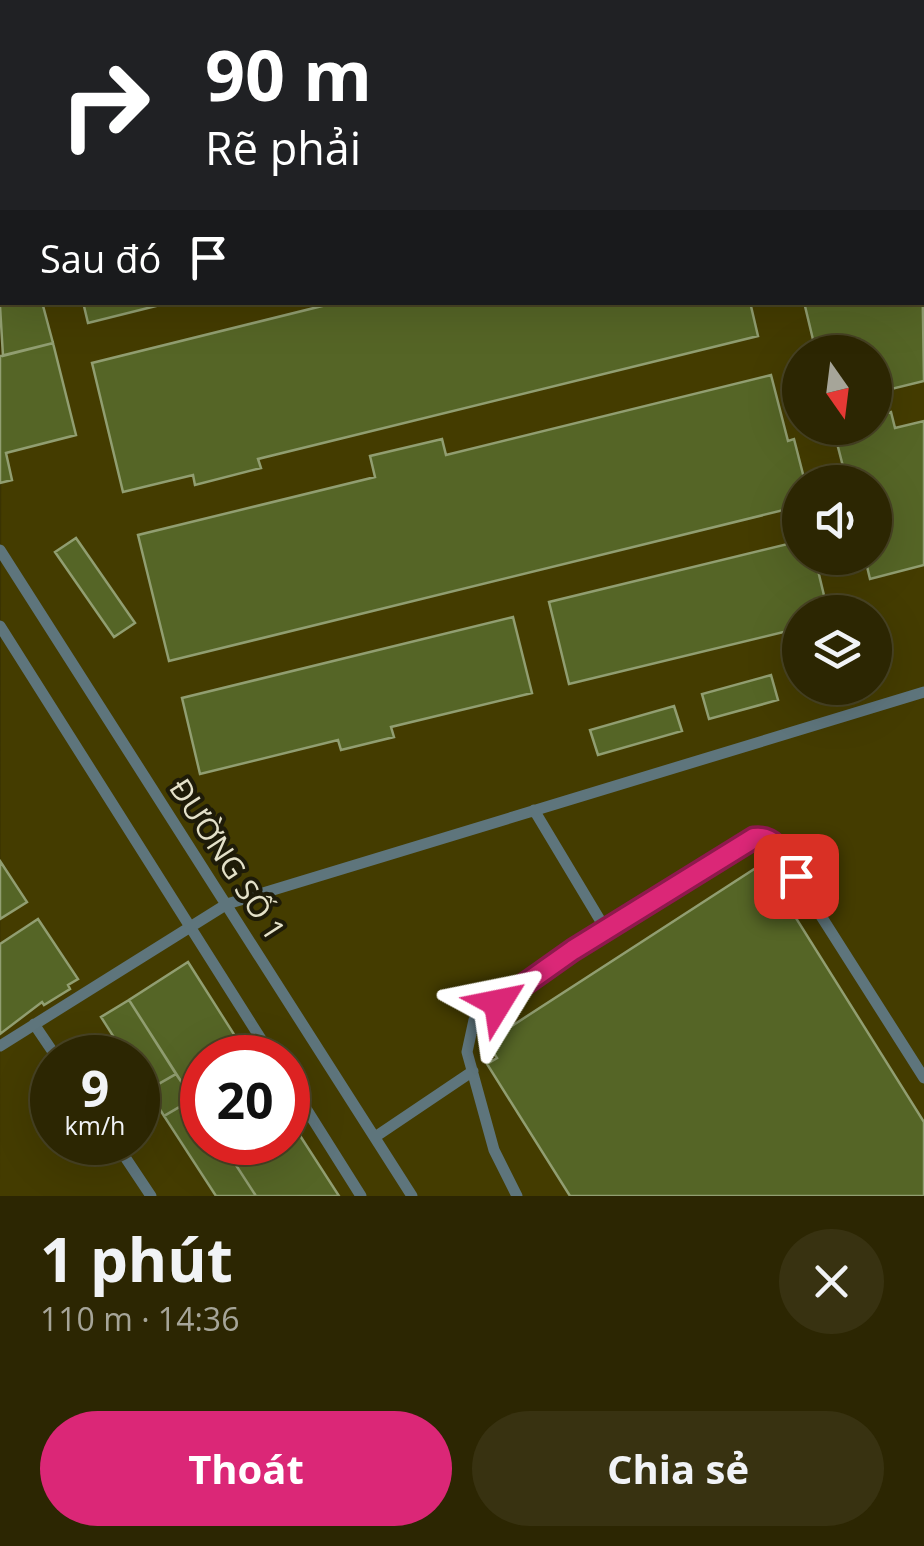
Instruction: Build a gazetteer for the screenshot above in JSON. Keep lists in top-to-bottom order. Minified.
{"streets":{"lane":["ĐƯỜNG SỐ 1"]},"north":"bottom","page":{"turn":["90 m","Rẽ phải"],"then":"Sau đó","speed":"9 km/h","limit":"20","heading":["1 phút","110 m · 14:36"],"buttons":["Thoát","Chia sẻ"]}}
